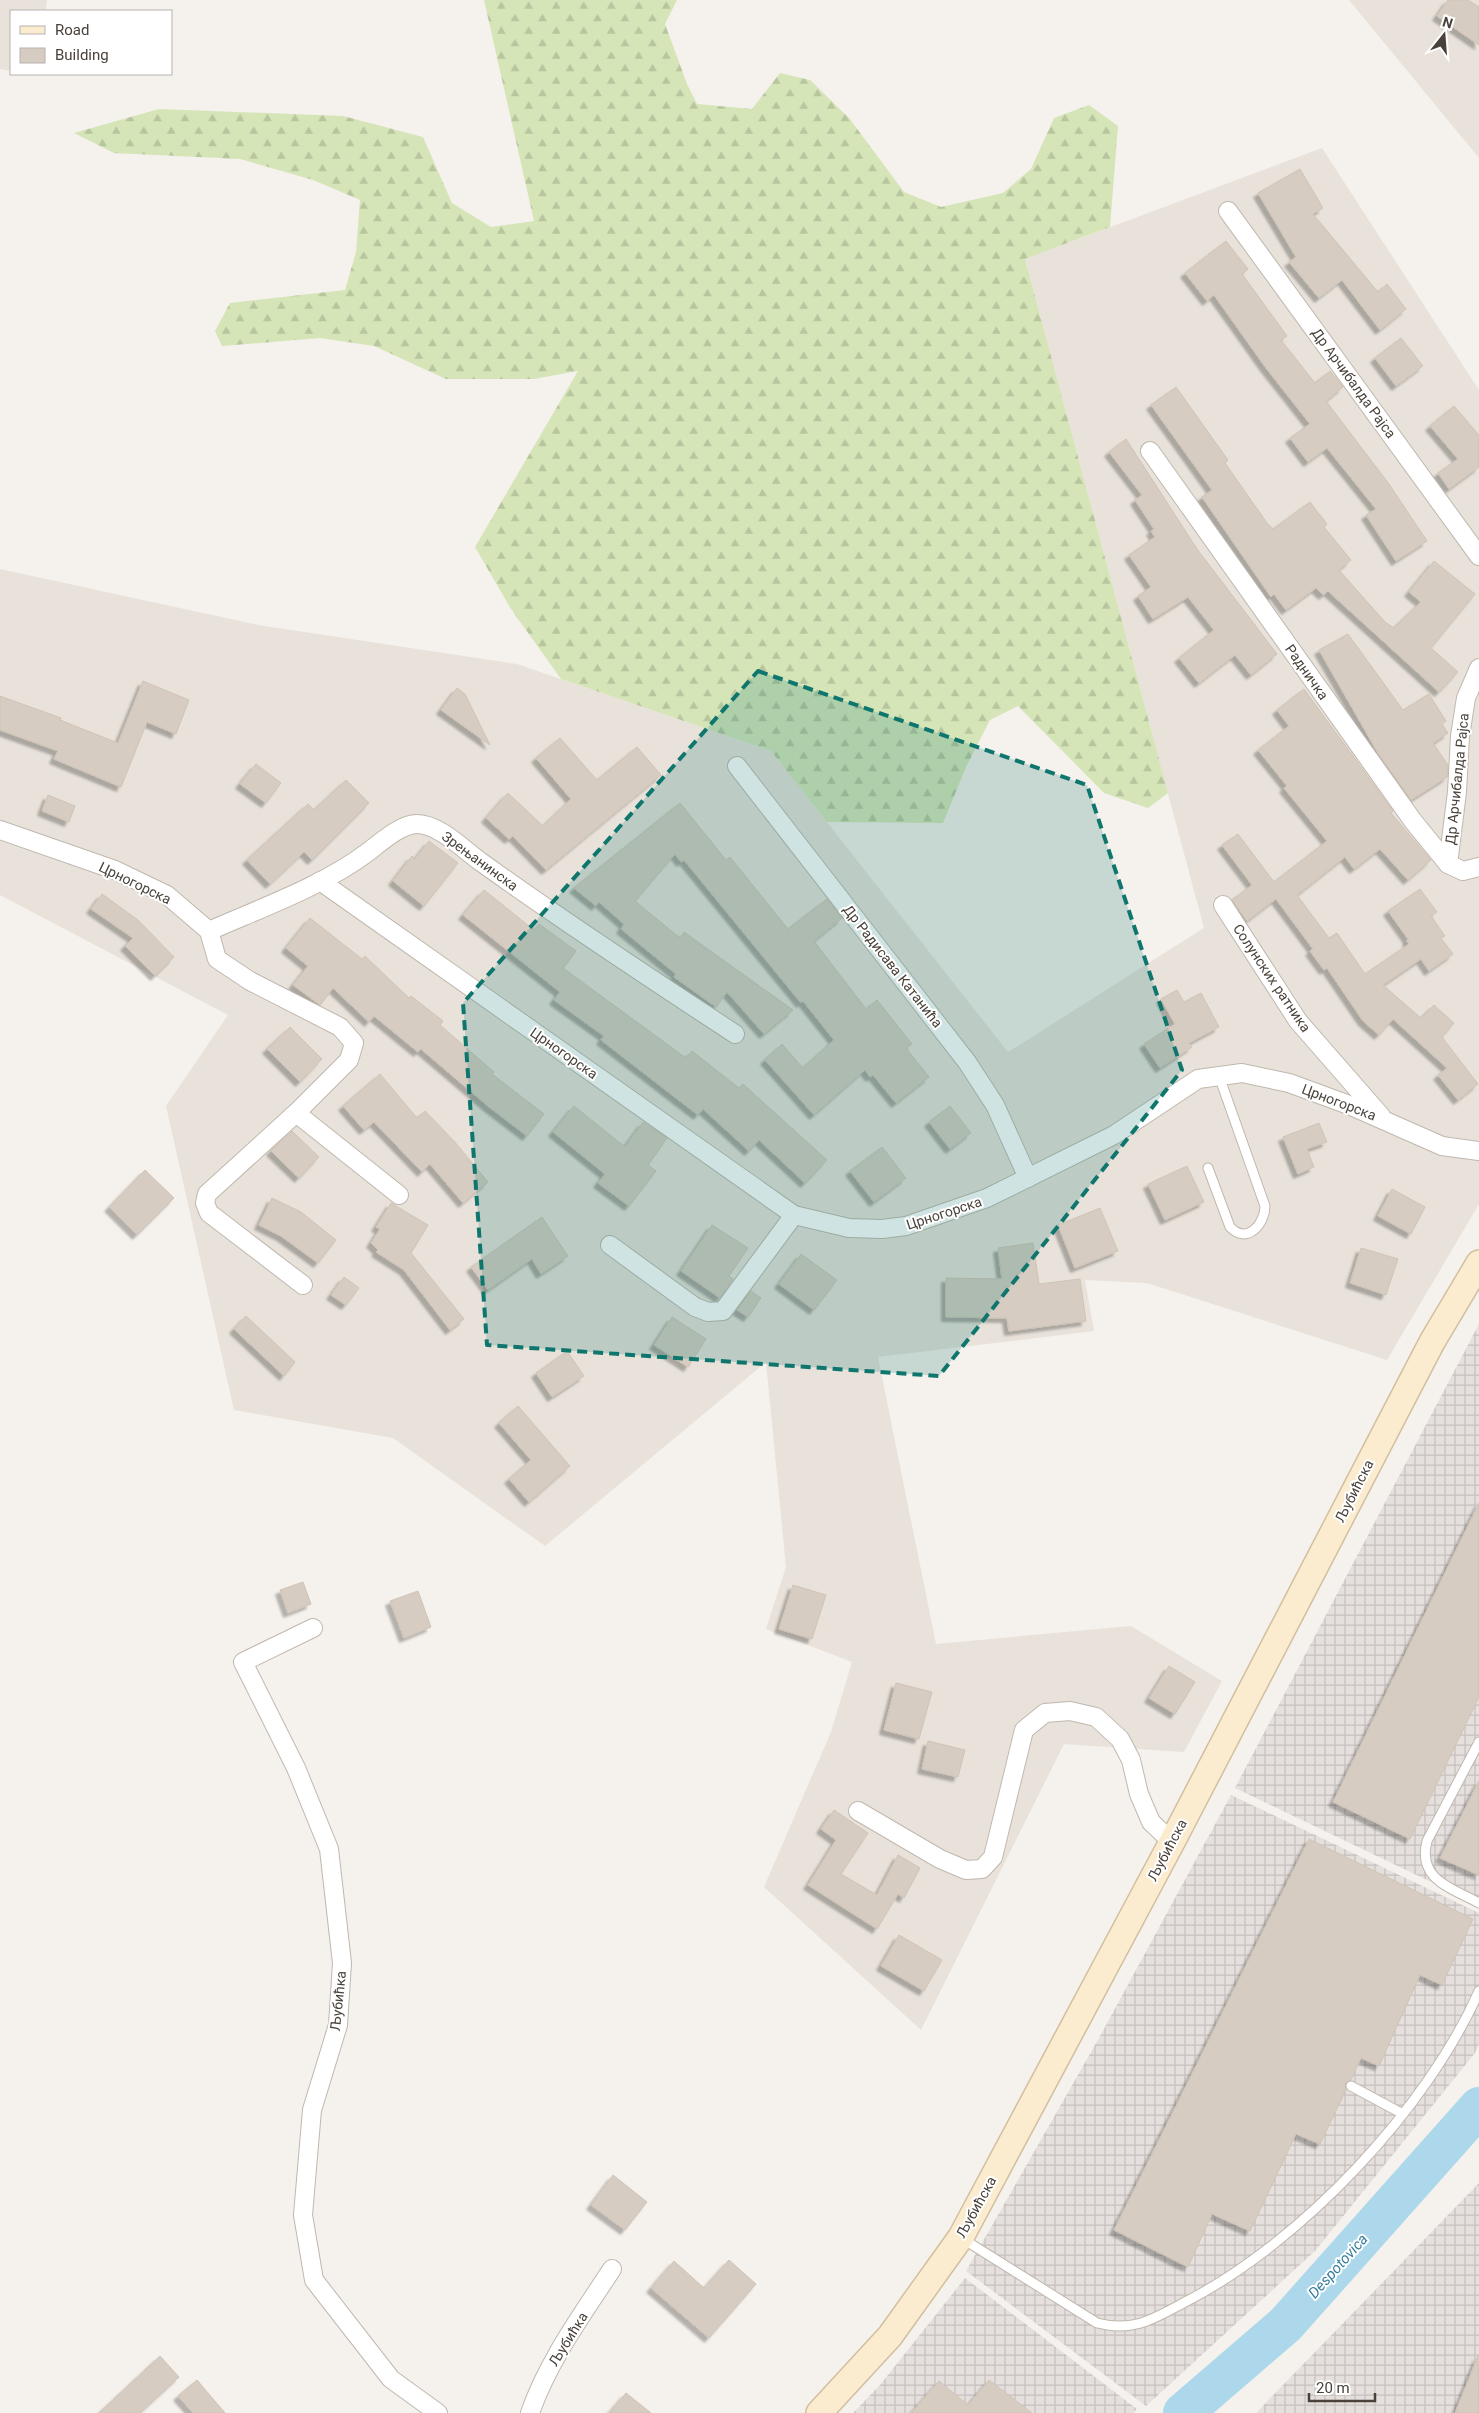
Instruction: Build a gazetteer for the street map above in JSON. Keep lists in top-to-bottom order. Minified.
{"streets":{"street":["Др Арчибалда Рајса","Радничка","Зрењанинска","Црногорска","Др Радисава Катанића","Солунских ратника","Љубићска","Љубићка"]},"crossings":[["Др Арчибалда Рајса","Радничка"],["Зрењанинска","Црногорска"],["Црногорска","Др Радисава Катанића"],["Црногорска","Солунских ратника"]],"water":["Despotovica"],"legend":["Road","Building"],"scale_bar":"20 m","north":"top"}
